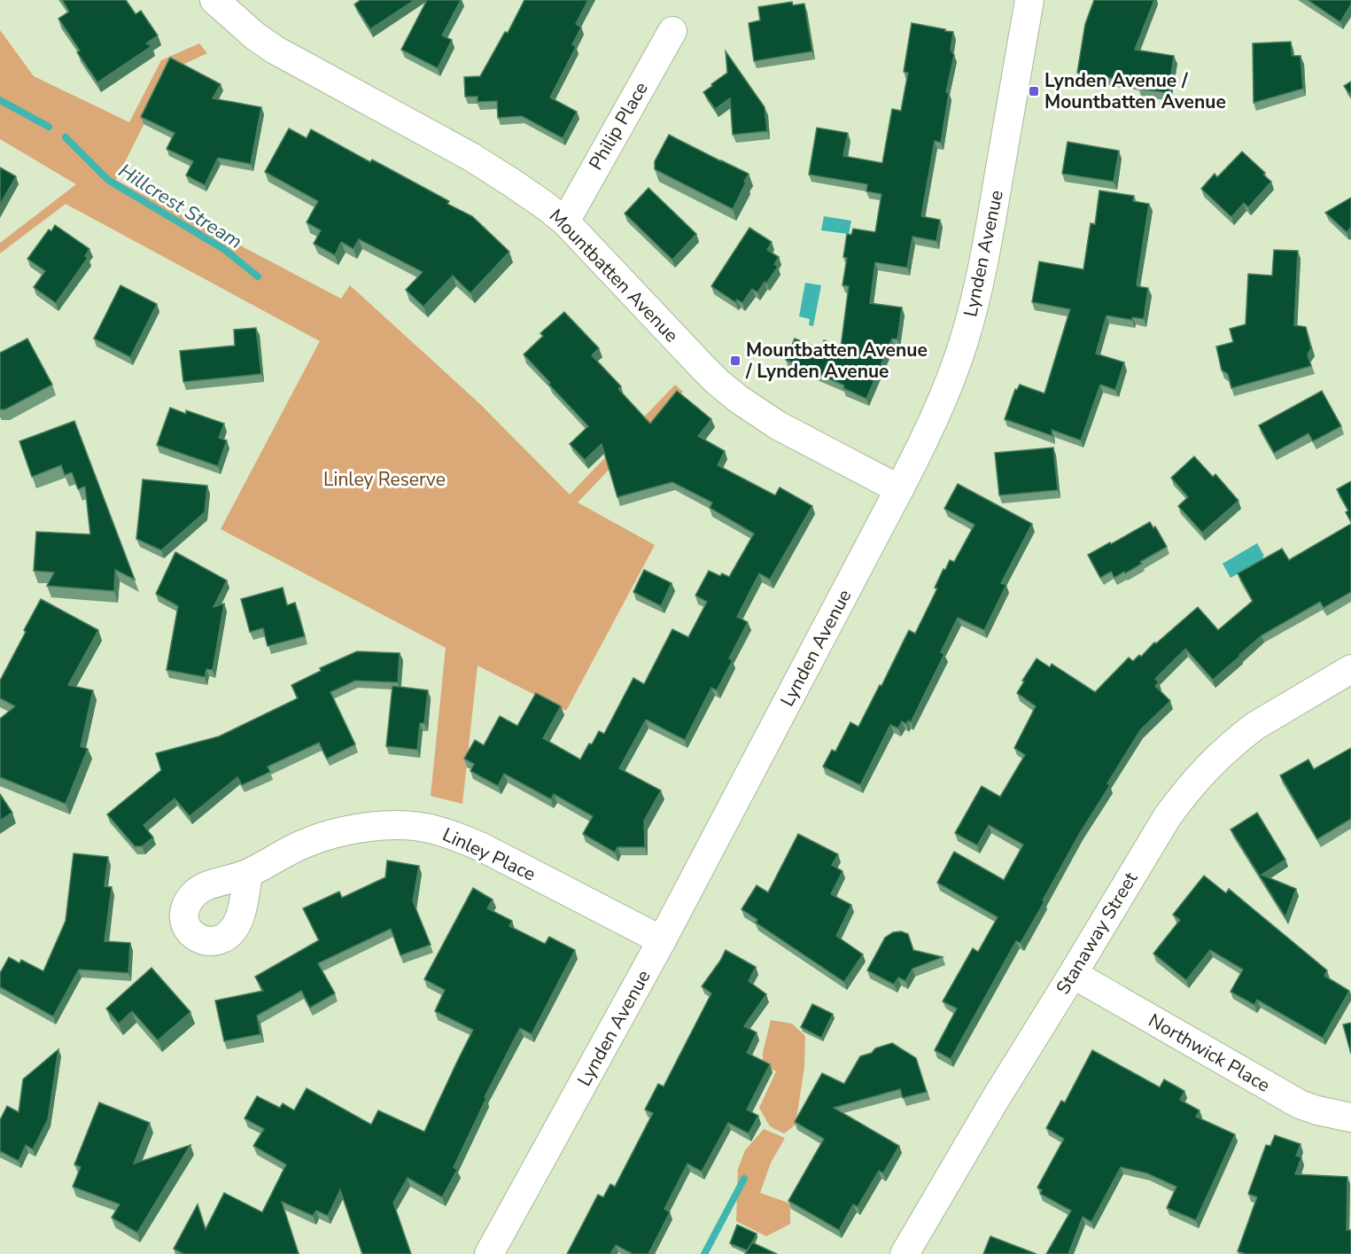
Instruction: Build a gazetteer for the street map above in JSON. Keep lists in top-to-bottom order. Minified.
{"streets":{"street":["Philip Place","Lynden Avenue","Mountbatten Avenue","Linley Place","Stanaway Street","Northwick Place"]},"crossings":[["Philip Place","Mountbatten Avenue"],["Lynden Avenue","Mountbatten Avenue"],["Lynden Avenue","Linley Place"],["Stanaway Street","Northwick Place"]],"water":["Hillcrest Stream"],"parks":["Linley Reserve"],"places":{"transit":["Lynden Avenue / Mountbatten Avenue","Mountbatten Avenue / Lynden Avenue"]}}
